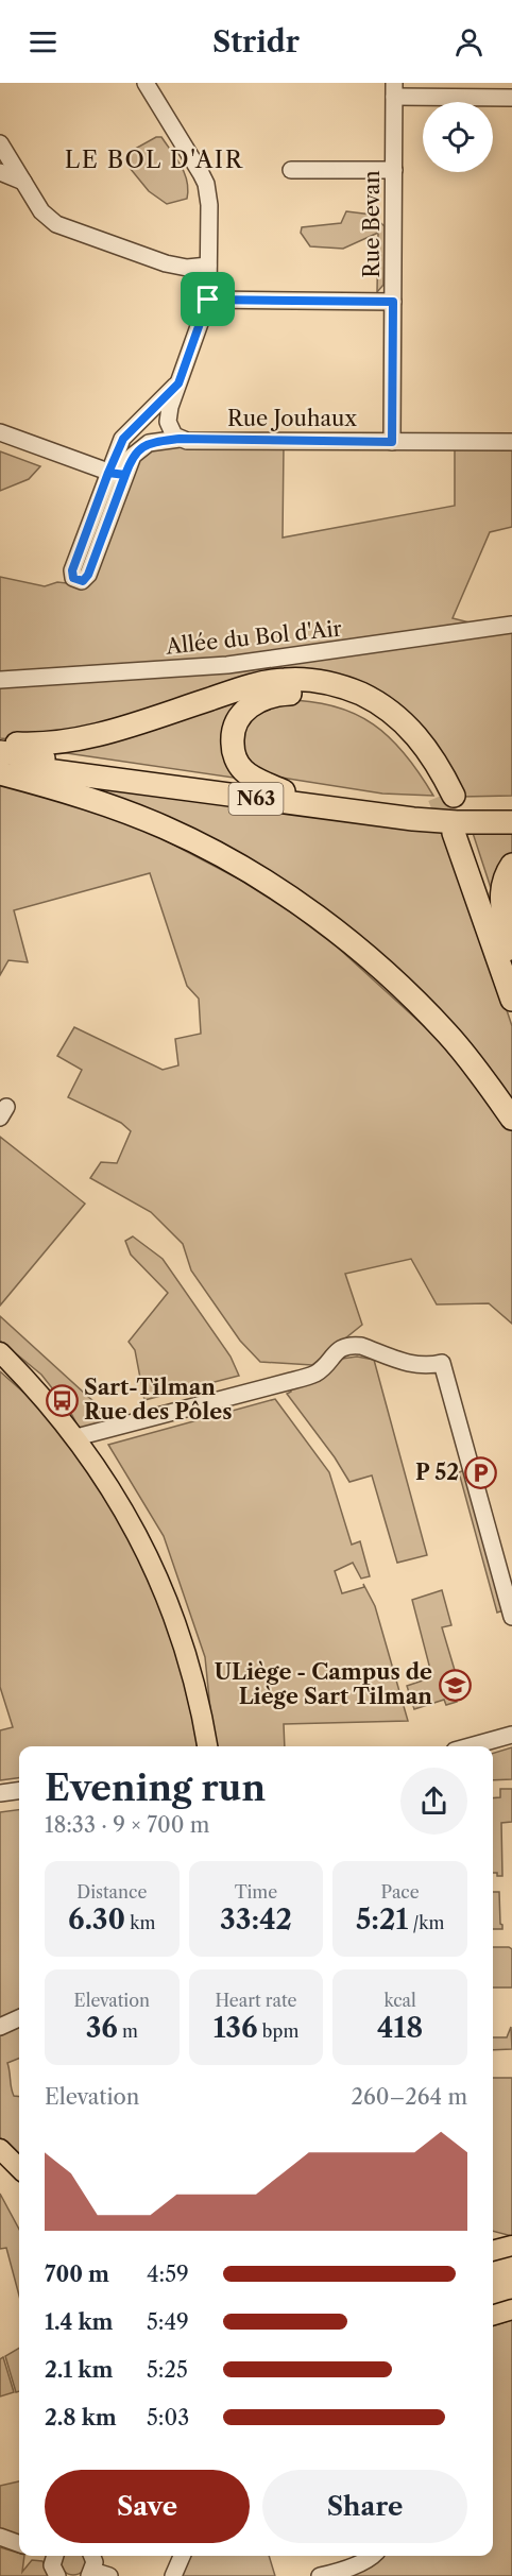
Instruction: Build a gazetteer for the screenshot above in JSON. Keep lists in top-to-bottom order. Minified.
{"streets":{"highway":["N63"],"street":["Rue Bevan","Rue Jouhaux","Allée du Bol d'Air"]},"crossings":[["Rue Bevan","Rue Jouhaux"]],"districts":["LE BOL D'AIR"],"places":{"bus stop":["Sart-Tilman Rue des Pôles"],"parking":["P 52"],"school or university":["ULiège - Campus de Liège Sart Tilman"]},"page":{"header":"Stridr","heading":["Evening run","18:33 · 9 × 700 m"],"stats":[["Distance","6.30 km"],["Time","33:42"],["Pace","5:21 /km"],["Elevation","36 m"],["Heart rate","136 bpm"],["kcal","418"]],"chart":["Elevation","260–264 m"],"list":[{"name":"700 m","note":"4:59"},{"name":"1.4 km","note":"5:49"},{"name":"2.1 km","note":"5:25"},{"name":"2.8 km","note":"5:03"}],"buttons":["Save","Share"]}}
